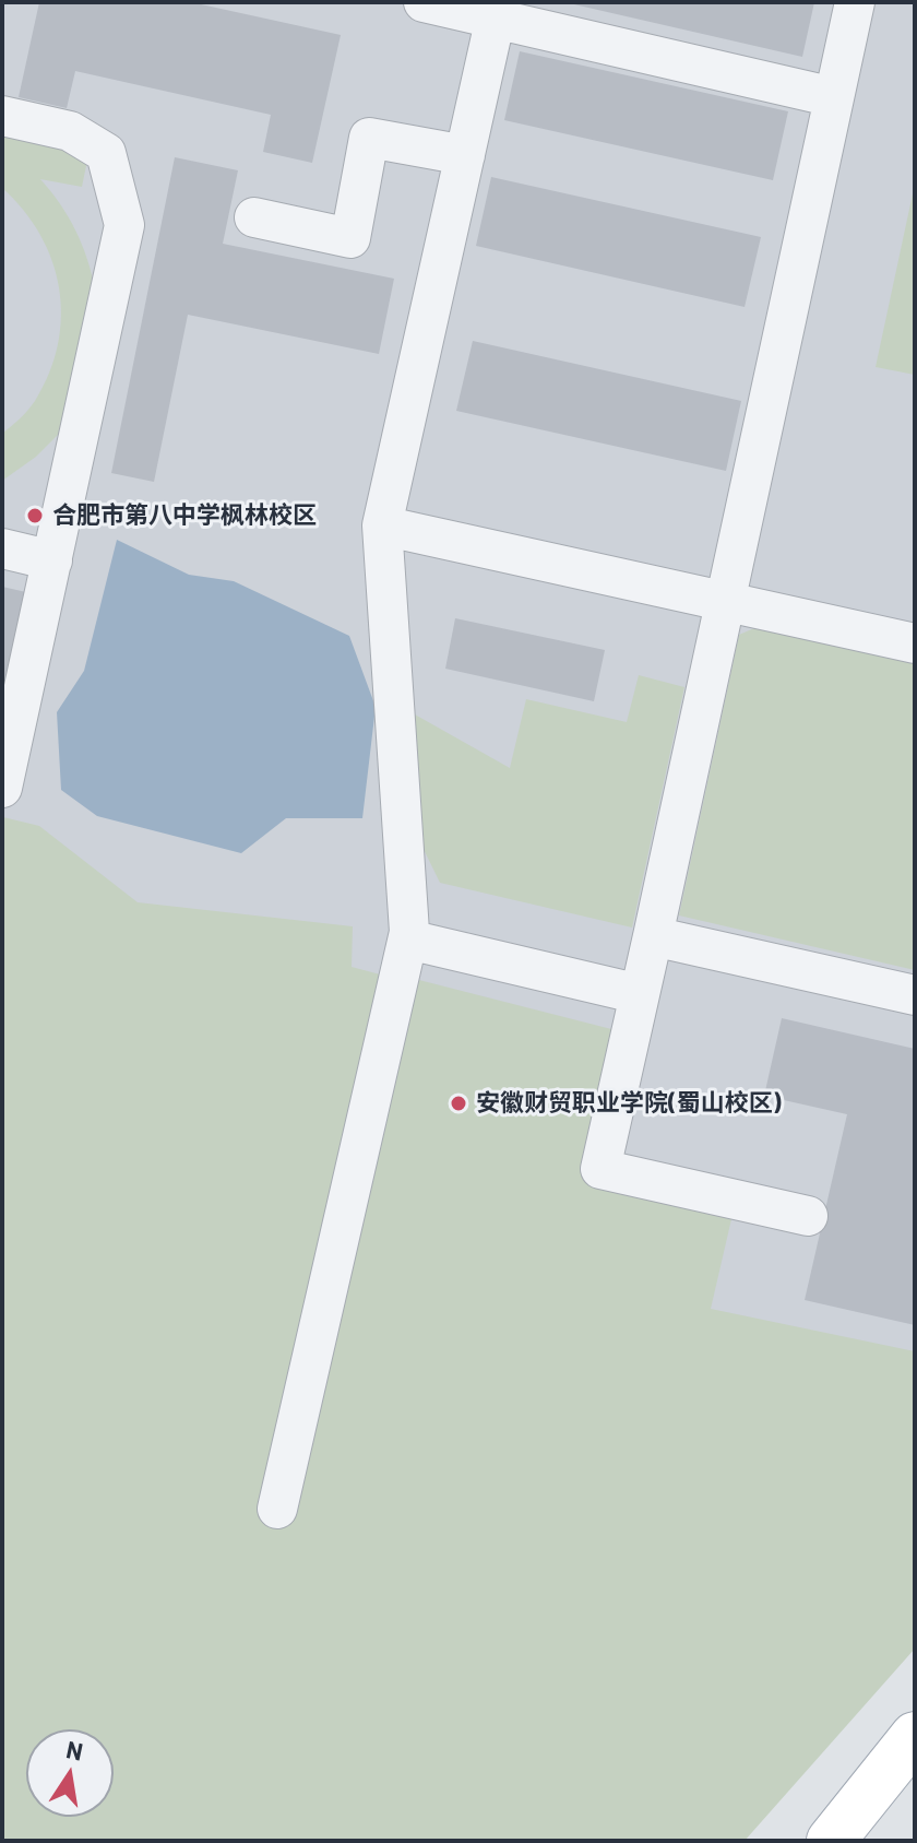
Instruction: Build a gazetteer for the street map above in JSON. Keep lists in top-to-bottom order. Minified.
{"places":["合肥市第八中学枫林校区","安徽财贸职业学院(蜀山校区)"],"north":"top"}
